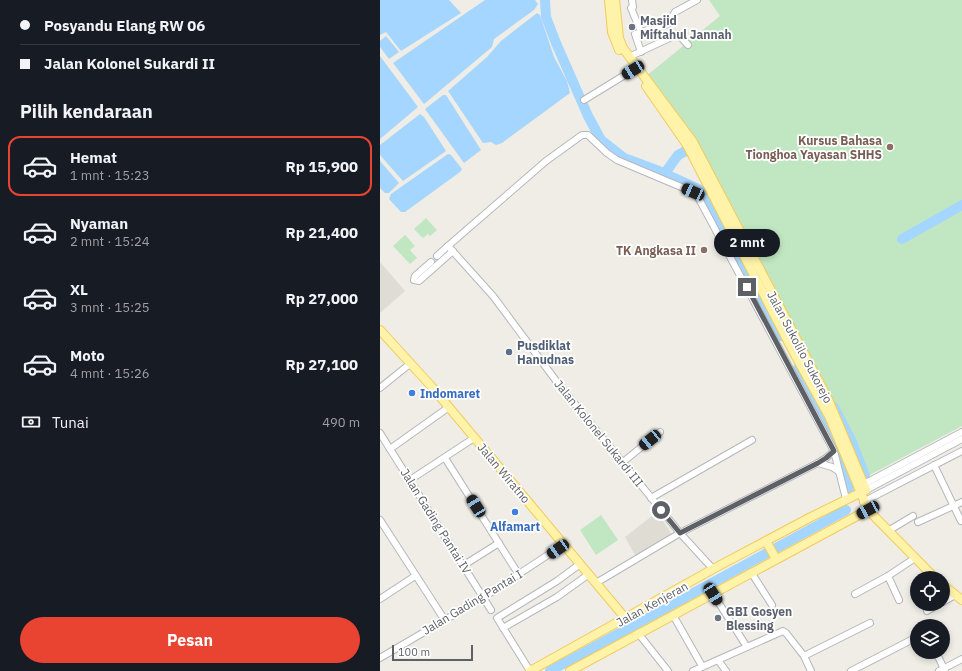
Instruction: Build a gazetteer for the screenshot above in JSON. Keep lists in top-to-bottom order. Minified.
{"streets":{"main road":["Jalan Sukolilo Sukorejo","Jalan Wiratno","Jalan Kenjeran"],"street":["Jalan Kolonel Sukardi III","Jalan Gading Pantai IV","Jalan Gading Pantai I"]},"crossings":[["Jalan Sukolilo Sukorejo","Jalan Kenjeran"],["Jalan Kolonel Sukardi III","Jalan Kenjeran"],["Jalan Wiratno","Jalan Gading Pantai I"],["Jalan Wiratno","Jalan Kenjeran"],["Jalan Gading Pantai IV","Jalan Gading Pantai I"]],"places":["Masjid Miftahul Jannah","Kursus Bahasa Tionghoa Yayasan SHHS","TK Angkasa II","Pusdiklat Hanudnas","Indomaret","Alfamart","GBI Gosyen Blessing"],"scale_bar":"100 m","page":{"banner":["Posyandu Elang RW 06","Jalan Kolonel Sukardi II"],"heading":"Pilih kendaraan","list":[{"name":"Hemat","note":"1 mnt · 15:23","value":"Rp 15,900"},{"name":"Nyaman","note":"2 mnt · 15:24","value":"Rp 21,400"},{"name":"XL","note":"3 mnt · 15:25","value":"Rp 27,000"},{"name":"Moto","note":"4 mnt · 15:26","value":"Rp 27,100"}],"bubble":"2 mnt","pay":["Tunai","490 m"],"buttons":"Pesan","scale":"100 m"}}
